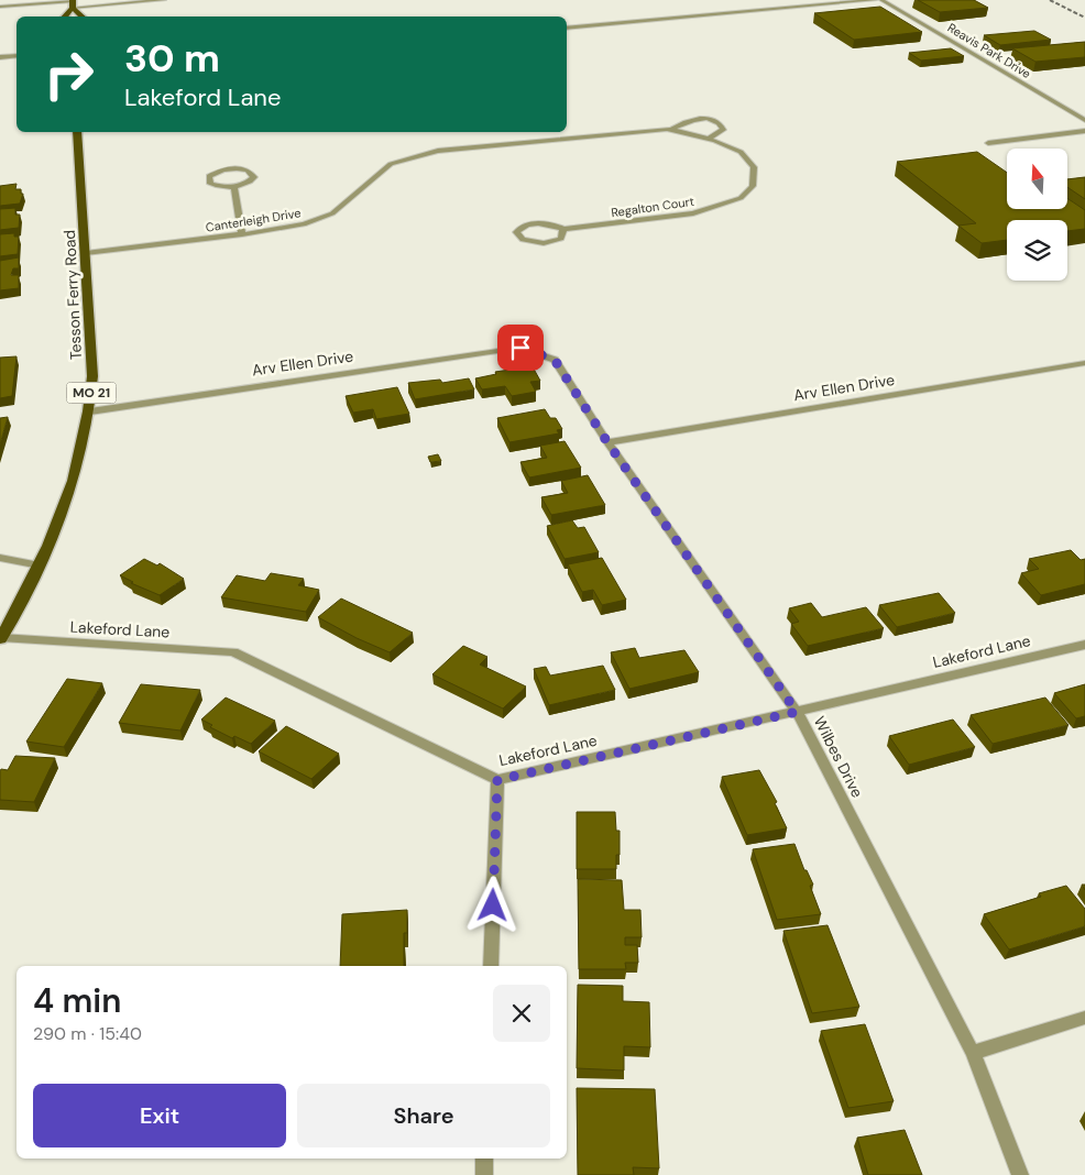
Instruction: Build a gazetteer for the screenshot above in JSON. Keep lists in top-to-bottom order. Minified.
{"streets":{"main road":["Tesson Ferry Road","MO 21"],"street":["Reavis Park Drive","Regalton Court","Canterleigh Drive","Arv Ellen Drive","Lakeford Lane","Wilbes Drive"]},"crossings":[["Regalton Court","Canterleigh Drive"],["Canterleigh Drive","Tesson Ferry Road"],["Tesson Ferry Road","Arv Ellen Drive"],["Tesson Ferry Road","Lakeford Lane"],["Arv Ellen Drive","Wilbes Drive"],["Lakeford Lane","Wilbes Drive"]],"north":"top","page":{"turn":["30 m","Lakeford Lane"],"heading":["4 min","290 m · 15:40"],"buttons":["Exit","Share"]}}
